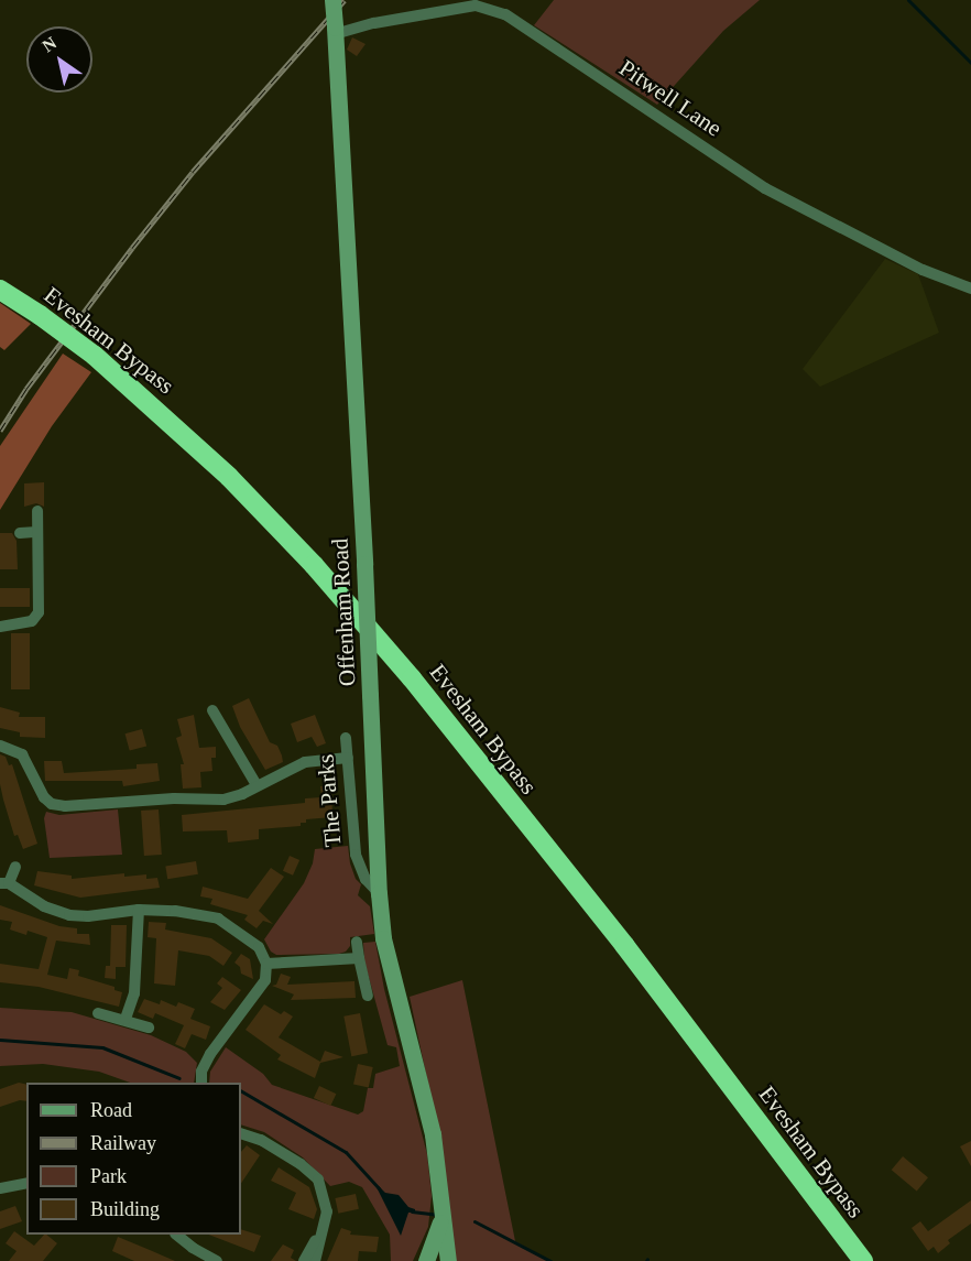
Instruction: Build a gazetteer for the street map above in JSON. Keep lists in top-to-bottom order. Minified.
{"streets":{"highway":["Evesham Bypass"],"main road":["Offenham Road"],"street":["Pitwell Lane","The Parks"]},"crossings":[["Pitwell Lane","Offenham Road"],["Offenham Road","The Parks"]],"legend":["Road","Railway","Park","Building"],"north":"top left"}
